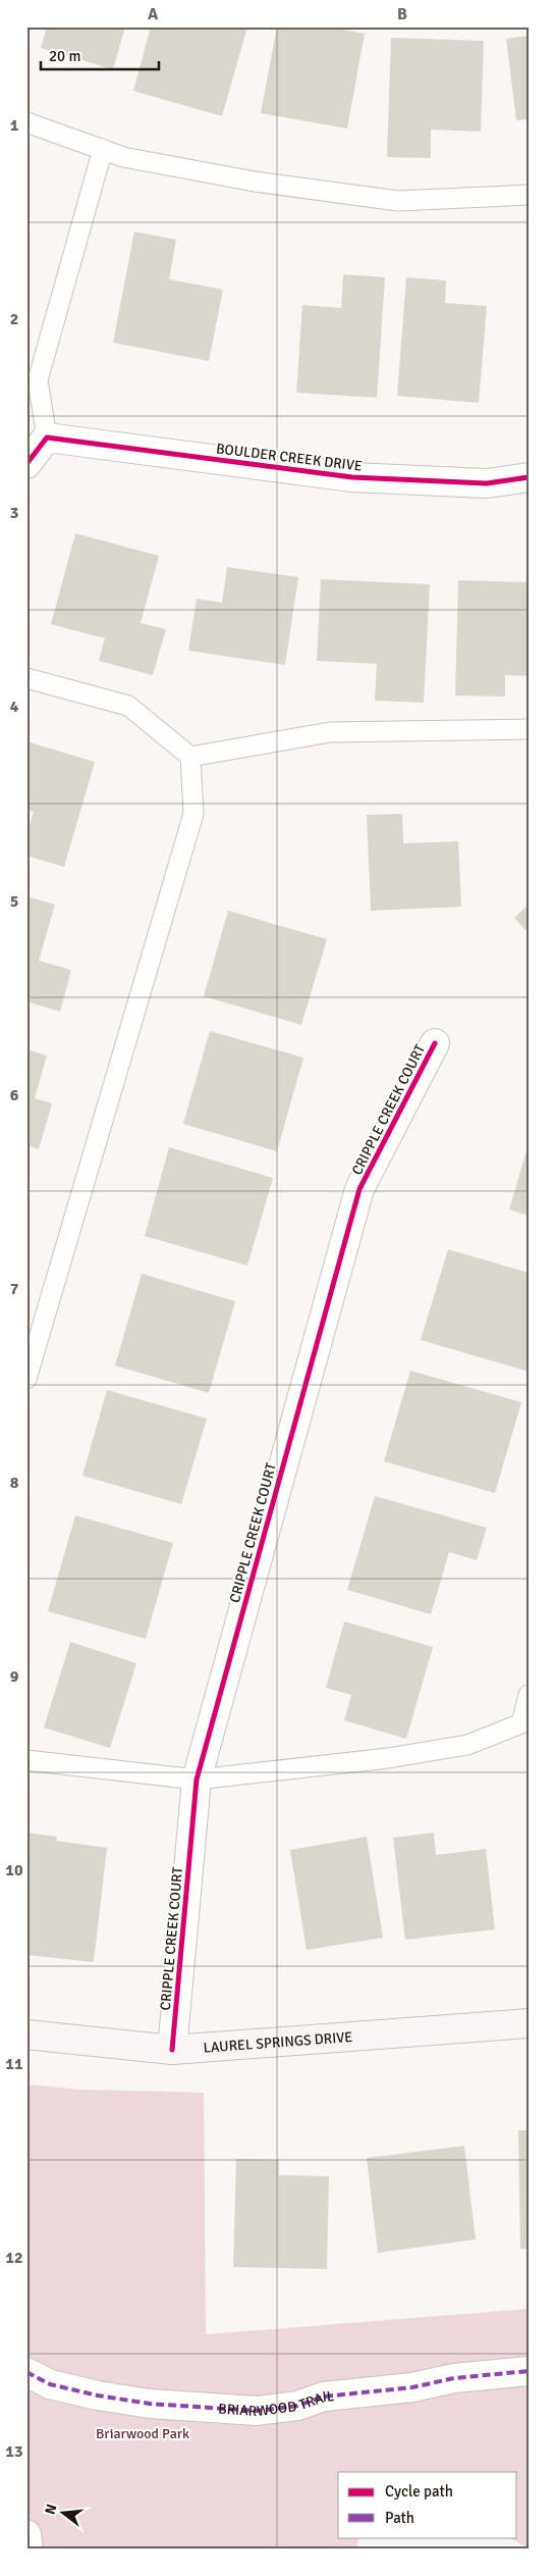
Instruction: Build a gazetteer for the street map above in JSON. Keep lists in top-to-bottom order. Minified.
{"streets":{"street":["BOULDER CREEK DRIVE","CRIPPLE CREEK COURT","LAUREL SPRINGS DRIVE","BRIARWOOD TRAIL"]},"crossings":[["CRIPPLE CREEK COURT","LAUREL SPRINGS DRIVE"]],"parks":["Briarwood Park"],"legend":["Cycle path","Path"],"scale_bar":"20 m","north":"left","grid":{"columns":["A","B"],"rows":["1","2","3","4","5","6","7","8","9","10","11","12","13"]}}
